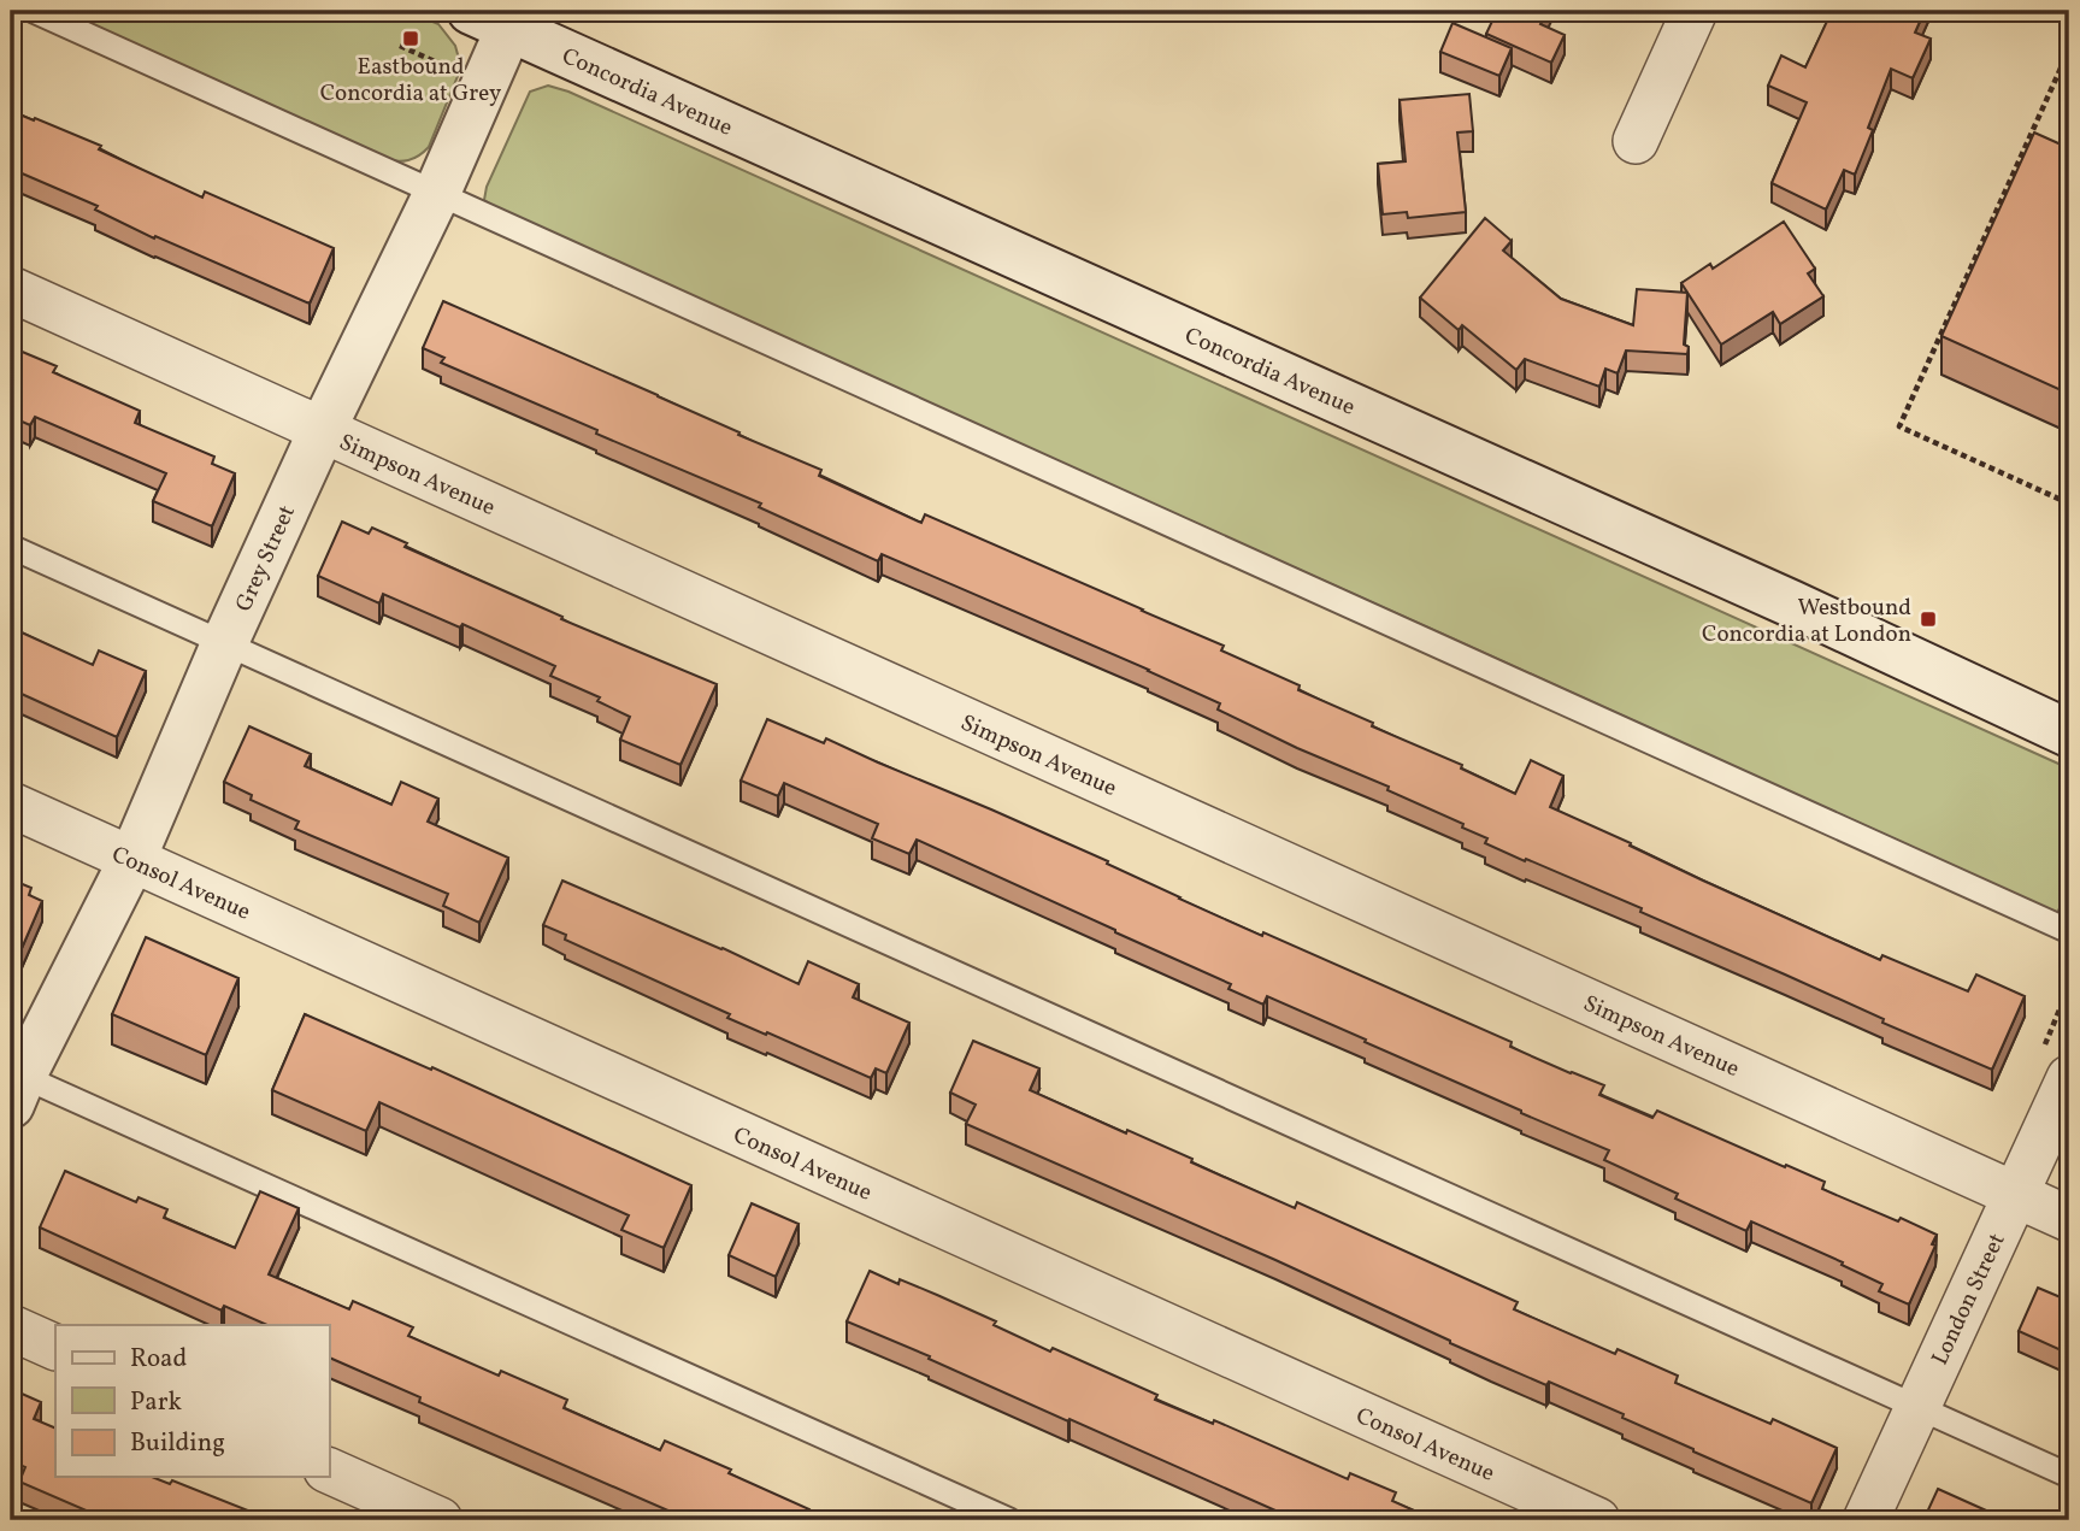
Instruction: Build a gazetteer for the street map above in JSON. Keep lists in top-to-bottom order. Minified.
{"streets":{"main road":["Concordia Avenue","Grey Street"],"street":["Simpson Avenue","Consol Avenue","London Street"]},"crossings":[["Concordia Avenue","Grey Street"],["Simpson Avenue","Grey Street"],["Simpson Avenue","London Street"],["Grey Street","Consol Avenue"]],"places":{"transit":["Eastbound Concordia at Grey","Westbound Concordia at London"]},"legend":["Road","Park","Building"]}
